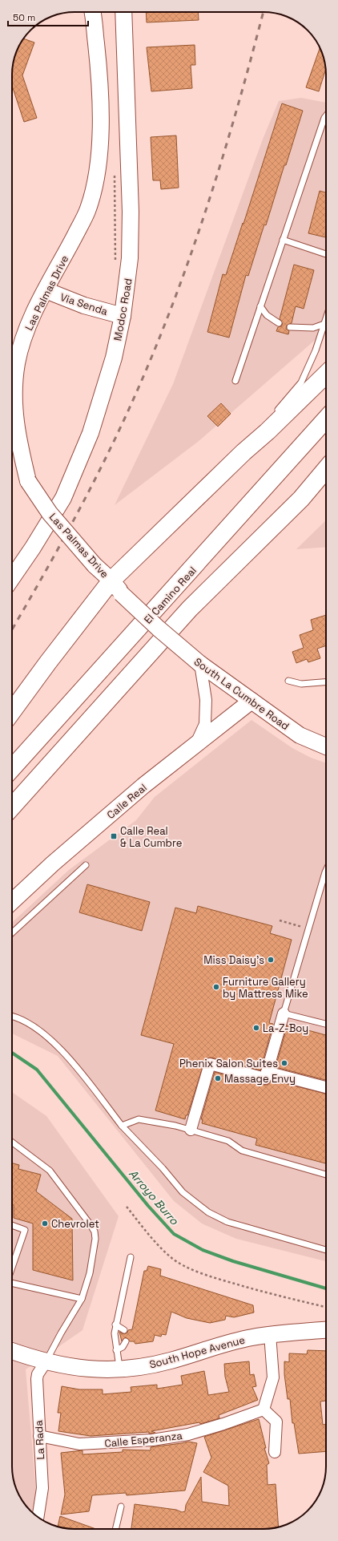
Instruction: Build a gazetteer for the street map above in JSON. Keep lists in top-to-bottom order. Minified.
{"streets":{"highway":["El Camino Real"],"street":["Las Palmas Drive","Via Senda","Modoc Road","South La Cumbre Road","Calle Real","South Hope Avenue","Calle Esperanza","La Rada"]},"crossings":[["Las Palmas Drive","Via Senda"],["Las Palmas Drive","South La Cumbre Road"],["Via Senda","Modoc Road"],["South La Cumbre Road","Calle Real"],["South Hope Avenue","La Rada"],["Calle Esperanza","La Rada"]],"water":["Arroyo Burro"],"places":{"transit":["Calle Real & La Cumbre"],"other":["Miss Daisy's","Furniture Gallery by Mattress Mike","La-Z-Boy","Phenix Salon Suites","Massage Envy","Chevrolet"]},"scale_bar":"50 m"}
